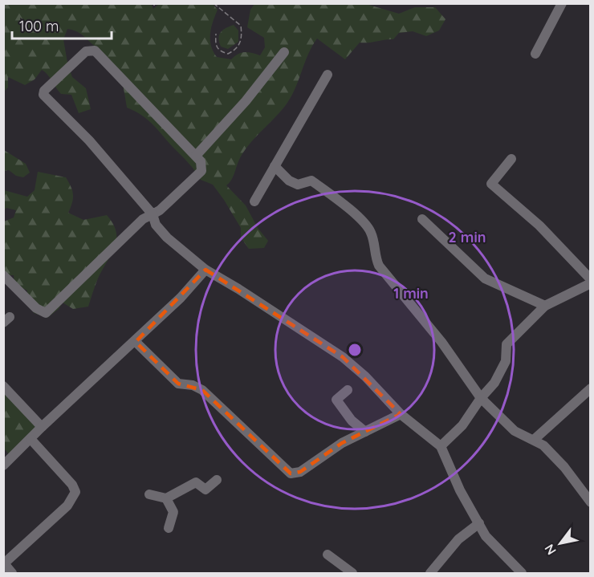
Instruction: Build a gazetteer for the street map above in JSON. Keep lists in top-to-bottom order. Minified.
{"scale_bar":"100 m","north":"bottom left","rings":["2 min","1 min"]}
